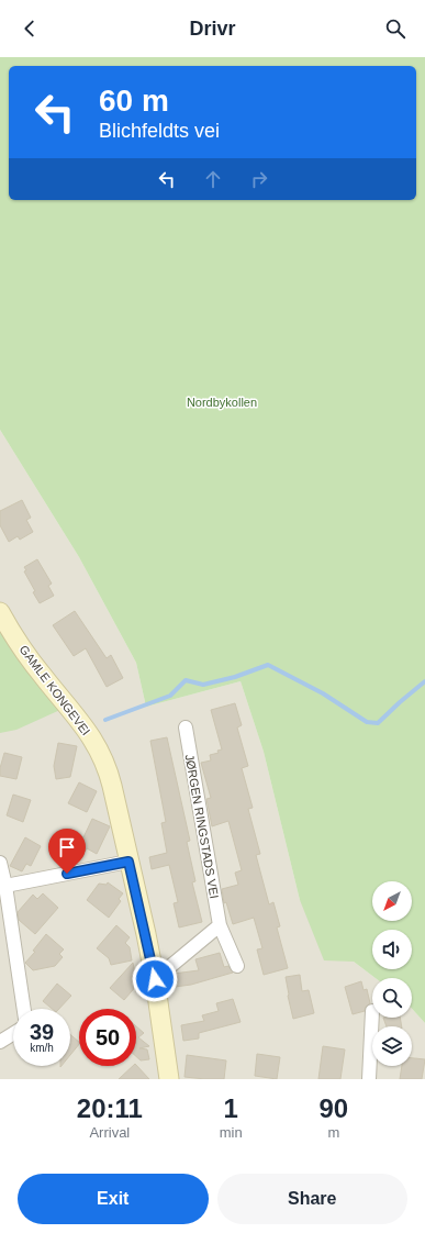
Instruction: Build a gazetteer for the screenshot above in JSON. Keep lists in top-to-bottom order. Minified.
{"streets":{"main road":["GAMLE KONGEVEI"],"street":["JØRGEN RINGSTADS VEI"]},"parks":["Nordbykollen"],"north":"bottom left","page":{"header":"Drivr","turn":["60 m","Blichfeldts vei"],"speed":"39 km/h","limit":"50","eta":["20:11","Arrival","1","min","90","m"],"buttons":["Exit","Share"]}}
